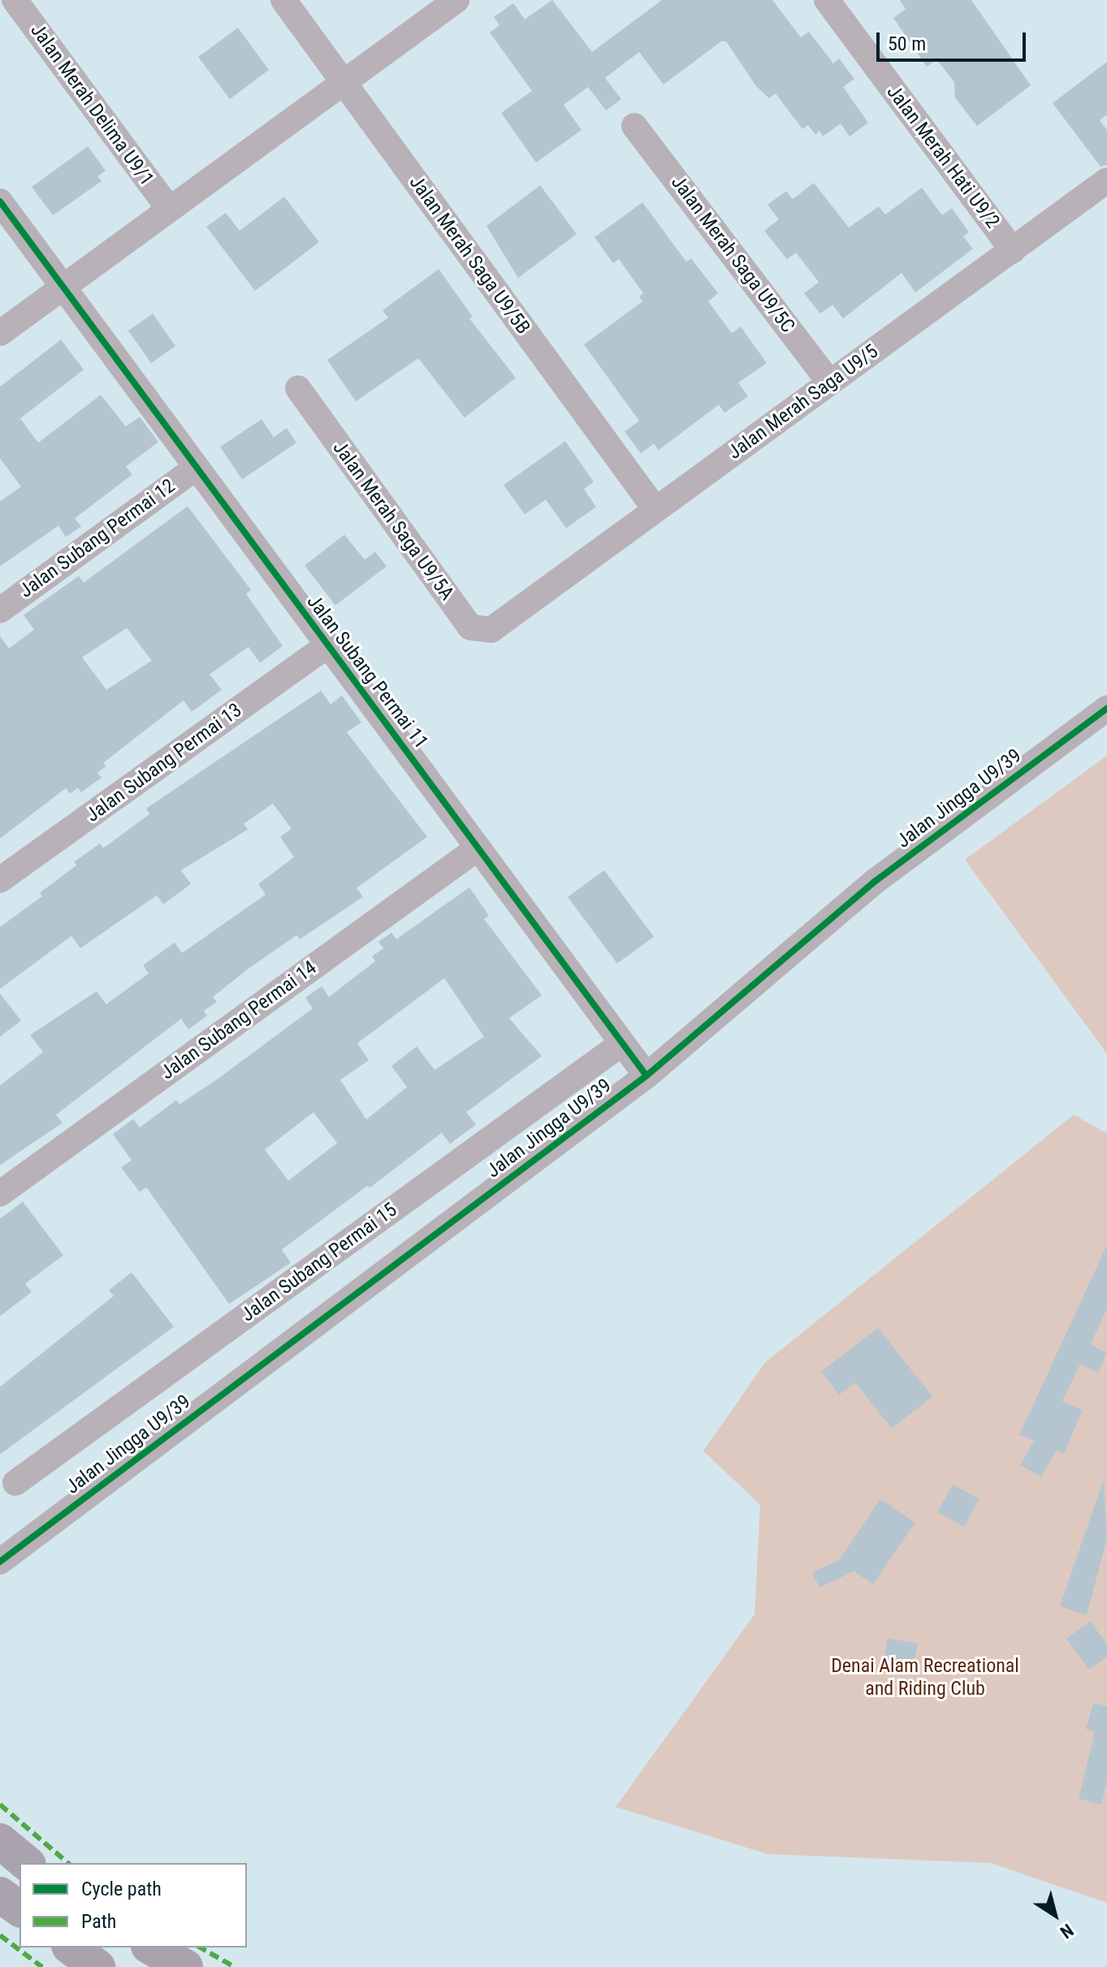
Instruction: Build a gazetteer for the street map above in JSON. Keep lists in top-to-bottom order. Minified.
{"streets":{"street":["Jalan Merah Delima U9/1","Jalan Merah Hati U9/2","Jalan Merah Saga U9/5C","Jalan Merah Saga U9/5B","Jalan Merah Saga U9/5","Jalan Merah Saga U9/5A","Jalan Subang Permai 12","Jalan Subang Permai 11","Jalan Subang Permai 13","Jalan Jingga U9/39","Jalan Subang Permai 14","Jalan Subang Permai 15"]},"crossings":[["Jalan Merah Hati U9/2","Jalan Merah Saga U9/5"],["Jalan Merah Saga U9/5C","Jalan Merah Saga U9/5"],["Jalan Merah Saga U9/5B","Jalan Merah Saga U9/5"],["Jalan Merah Saga U9/5","Jalan Merah Saga U9/5A"],["Jalan Subang Permai 12","Jalan Subang Permai 11"],["Jalan Subang Permai 11","Jalan Subang Permai 13"],["Jalan Subang Permai 11","Jalan Jingga U9/39"],["Jalan Subang Permai 11","Jalan Subang Permai 14"],["Jalan Subang Permai 11","Jalan Subang Permai 15"]],"parks":["Denai Alam Recreational and Riding Club"],"legend":["Cycle path","Path"],"scale_bar":"50 m","north":"bottom right"}
